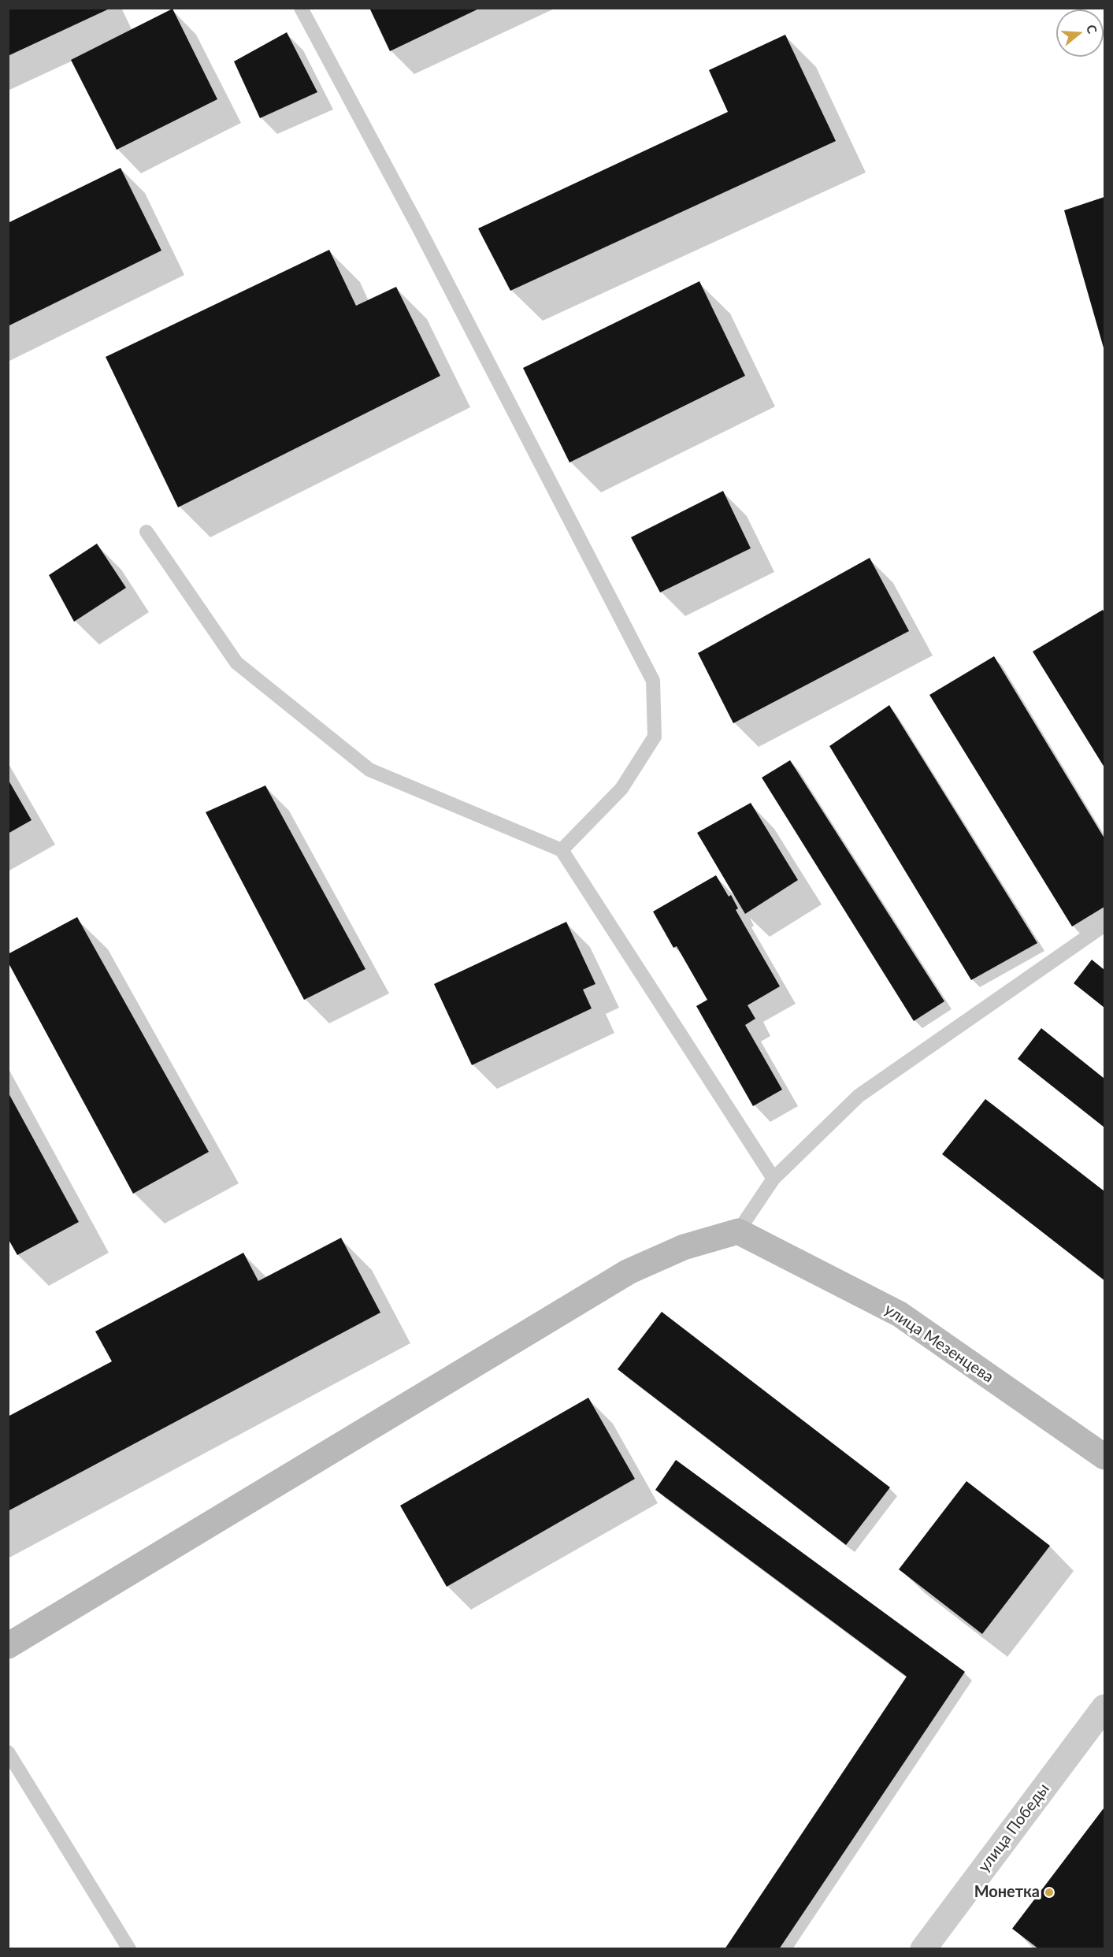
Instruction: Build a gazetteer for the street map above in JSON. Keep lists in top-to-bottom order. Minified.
{"streets":{"main road":["улица Мезенцева"],"street":["улица Победы"]},"places":["Монетка"],"north":"right"}
